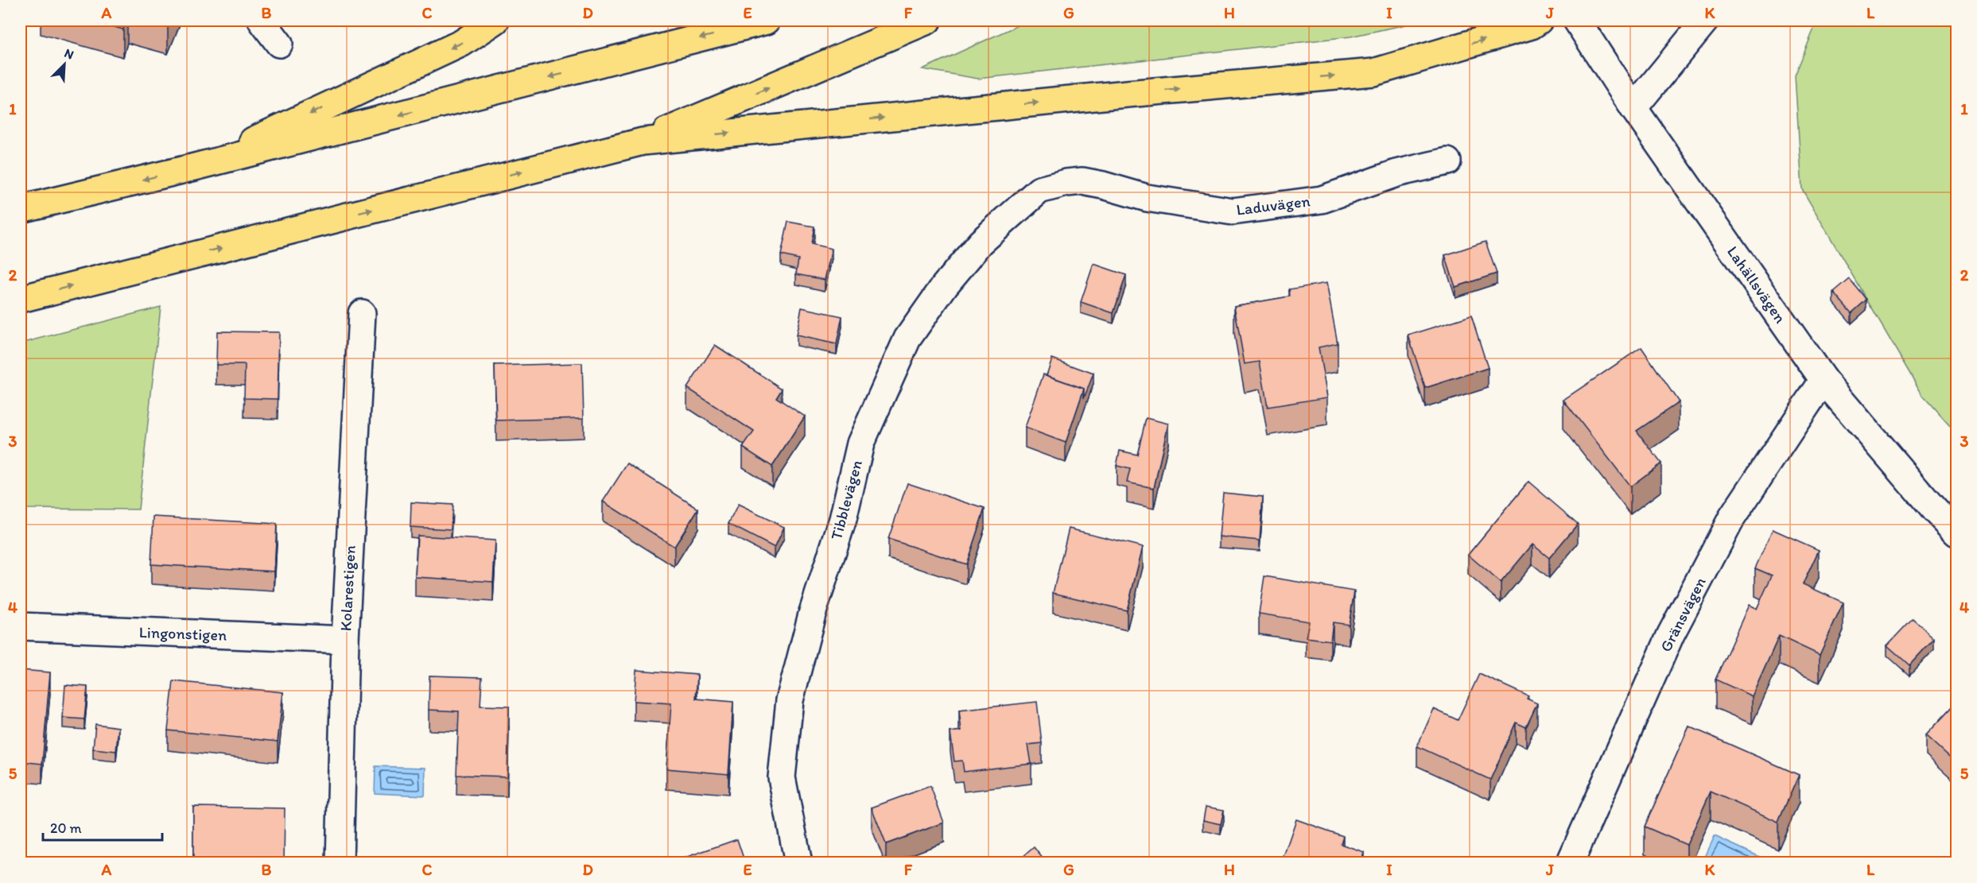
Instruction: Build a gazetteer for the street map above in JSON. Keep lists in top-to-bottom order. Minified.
{"streets":{"street":["Laduvägen","Lahällsvägen","Tibblevägen","Kolarestigen","Gränsvägen","Lingonstigen"]},"crossings":[["Laduvägen","Tibblevägen"],["Lahällsvägen","Gränsvägen"],["Kolarestigen","Lingonstigen"]],"scale_bar":"20 m","north":"top right","grid":{"columns":["A","B","C","D","E","F","G","H","I","J","K","L"],"rows":["1","2","3","4","5"]}}
